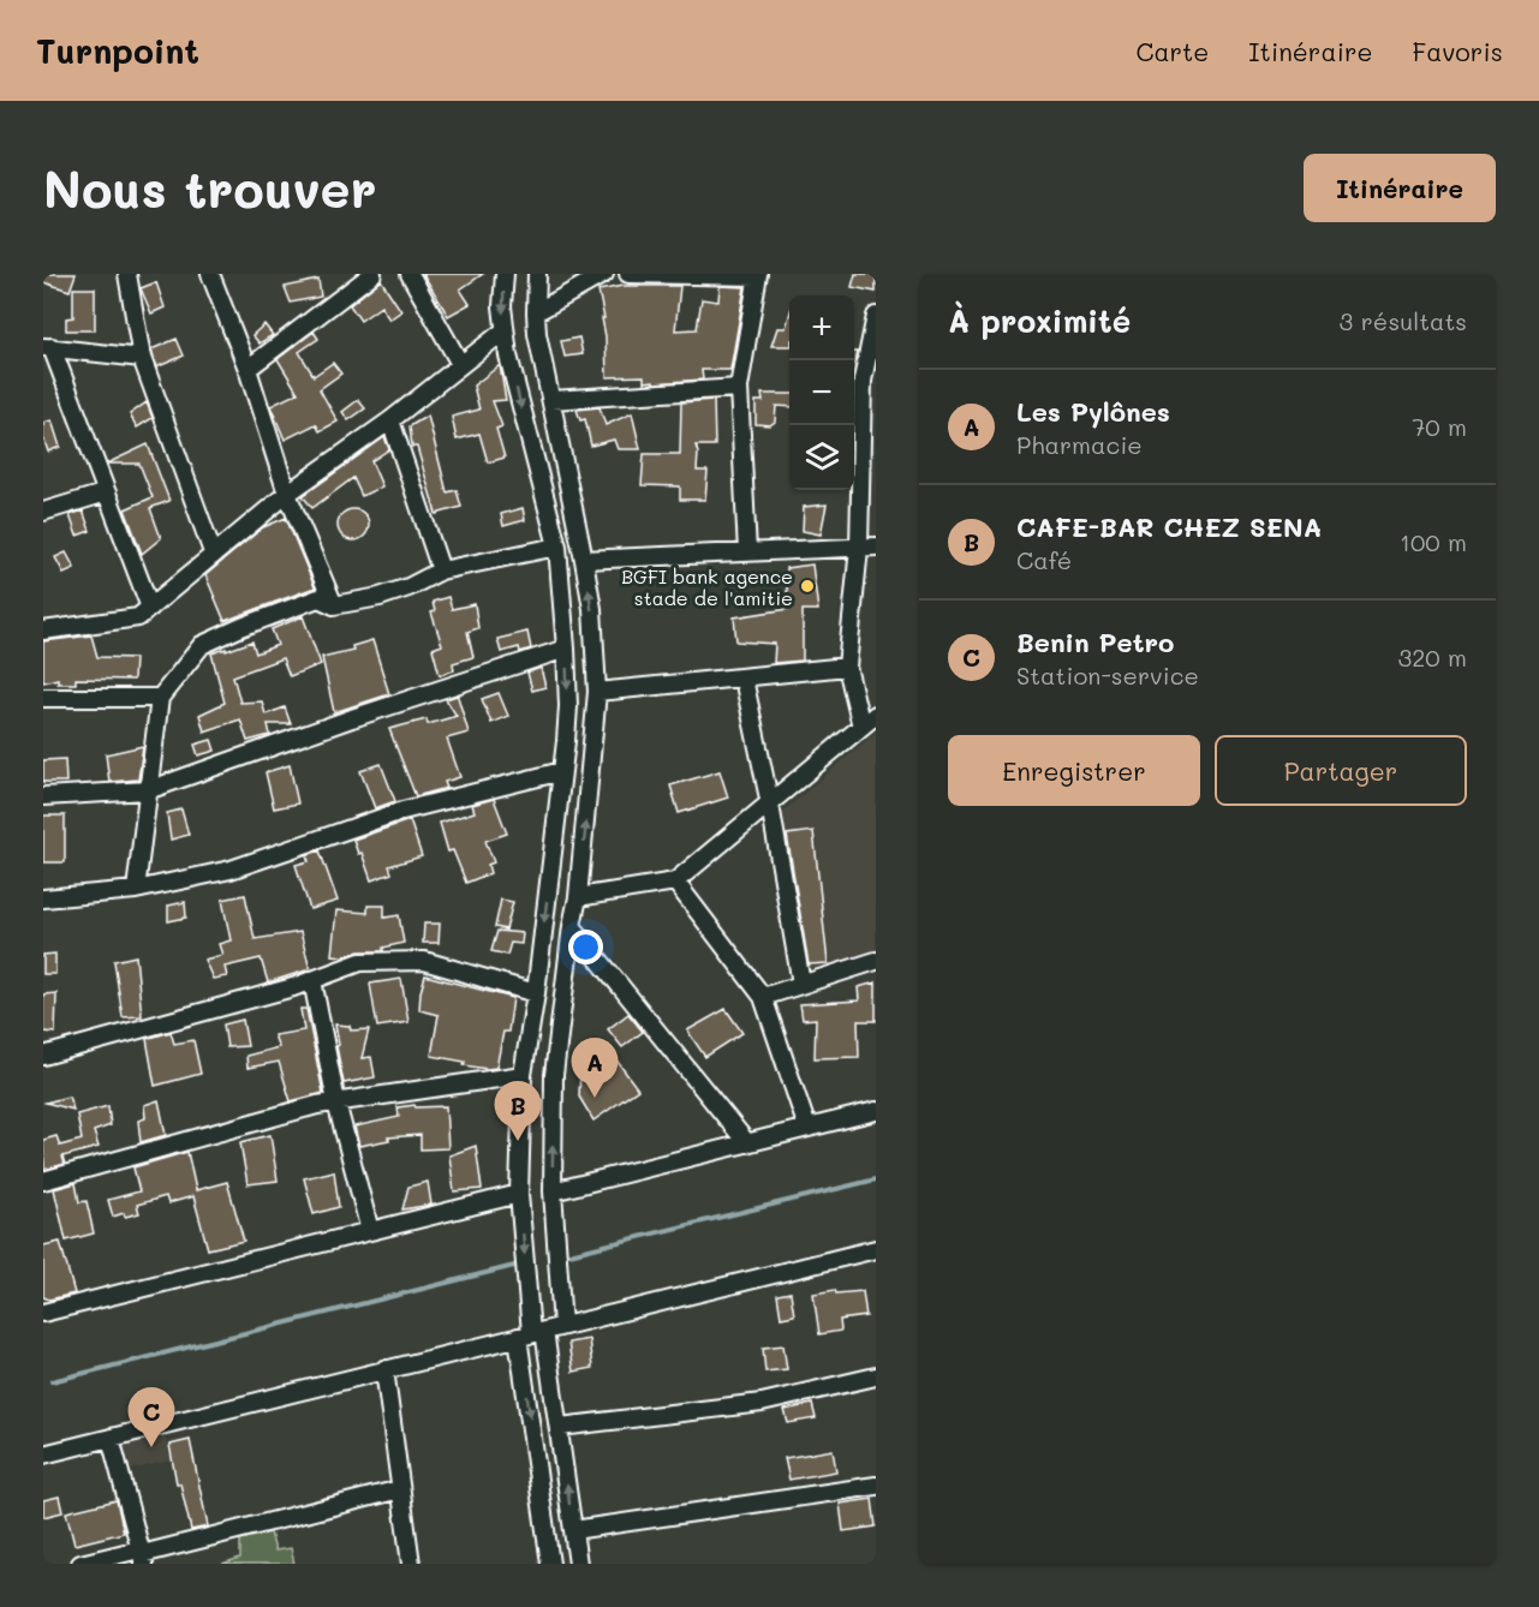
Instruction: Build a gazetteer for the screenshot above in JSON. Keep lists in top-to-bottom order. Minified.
{"places":["BGFI bank agence stade de l'amitie"],"page":{"header":"Turnpoint","nav":["Carte","Itinéraire","Favoris"],"buttons":["Itinéraire",["Enregistrer","Partager"]],"title":"Nous trouver","heading":["À proximité","3 résultats"],"map_buttons":["+","−"],"list":[{"mark":"A","name":"Les Pylônes","note":"Pharmacie","value":"70 m"},{"mark":"B","name":"CAFE-BAR CHEZ SENA","note":"Café","value":"100 m"},{"mark":"C","name":"Benin Petro","note":"Station-service","value":"320 m"}],"pins":["A","B","C"]}}
